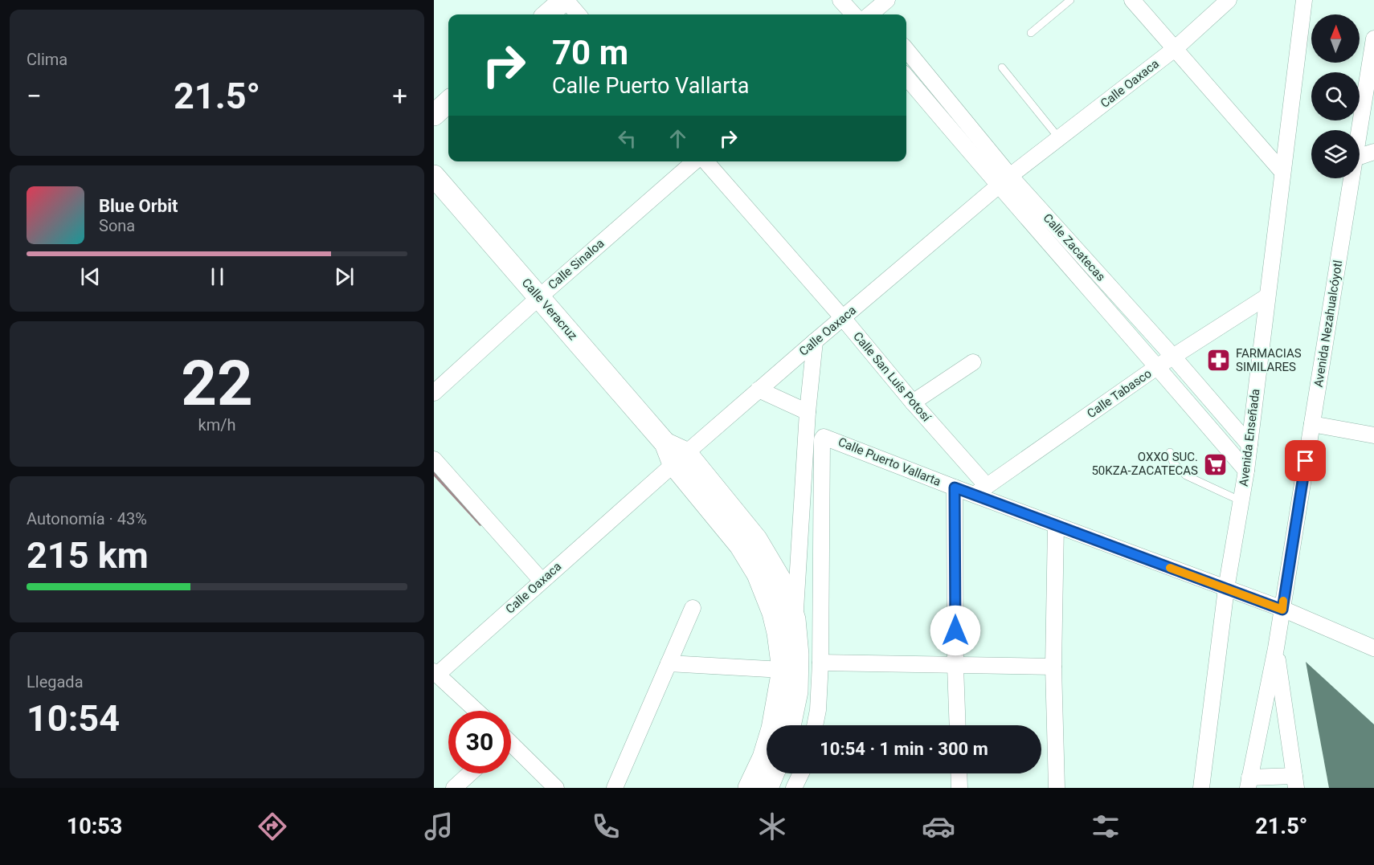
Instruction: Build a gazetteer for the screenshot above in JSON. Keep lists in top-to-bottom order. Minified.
{"streets":{"street":["Calle Oaxaca","Calle Zacatecas","Calle Sinaloa","Calle Veracruz","Avenida Nezahualcóyotl","Calle San Luis Potosí","Calle Tabasco","Avenida Enseñada","Calle Puerto Vallarta"]},"crossings":[["Calle Oaxaca","Calle Zacatecas"],["Calle Oaxaca","Calle Veracruz"],["Calle Oaxaca","Calle San Luis Potosí"],["Calle Zacatecas","Calle Tabasco"],["Calle Zacatecas","Avenida Enseñada"],["Calle Sinaloa","Calle Veracruz"],["Avenida Nezahualcóyotl","Calle Puerto Vallarta"],["Calle San Luis Potosí","Calle Tabasco"],["Calle San Luis Potosí","Calle Puerto Vallarta"],["Calle Tabasco","Avenida Enseñada"],["Calle Tabasco","Calle Puerto Vallarta"],["Avenida Enseñada","Calle Puerto Vallarta"]],"places":{"pharmacy":["FARMACIAS SIMILARES"],"supermarket":["OXXO SUC. 50KZA-ZACATECAS"]},"north":"top","page":{"tile":["Clima",["22","km/h"],["Autonomía · 43%","215 km"],["Llegada","10:54"]],"turn":["70 m","Calle Puerto Vallarta"],"heat":["−","21.5°","+"],"song":["Blue Orbit","Sona"],"limit":"30","trip":"10:54 · 1 min · 300 m","tabs":["10:53","21.5°"]}}
